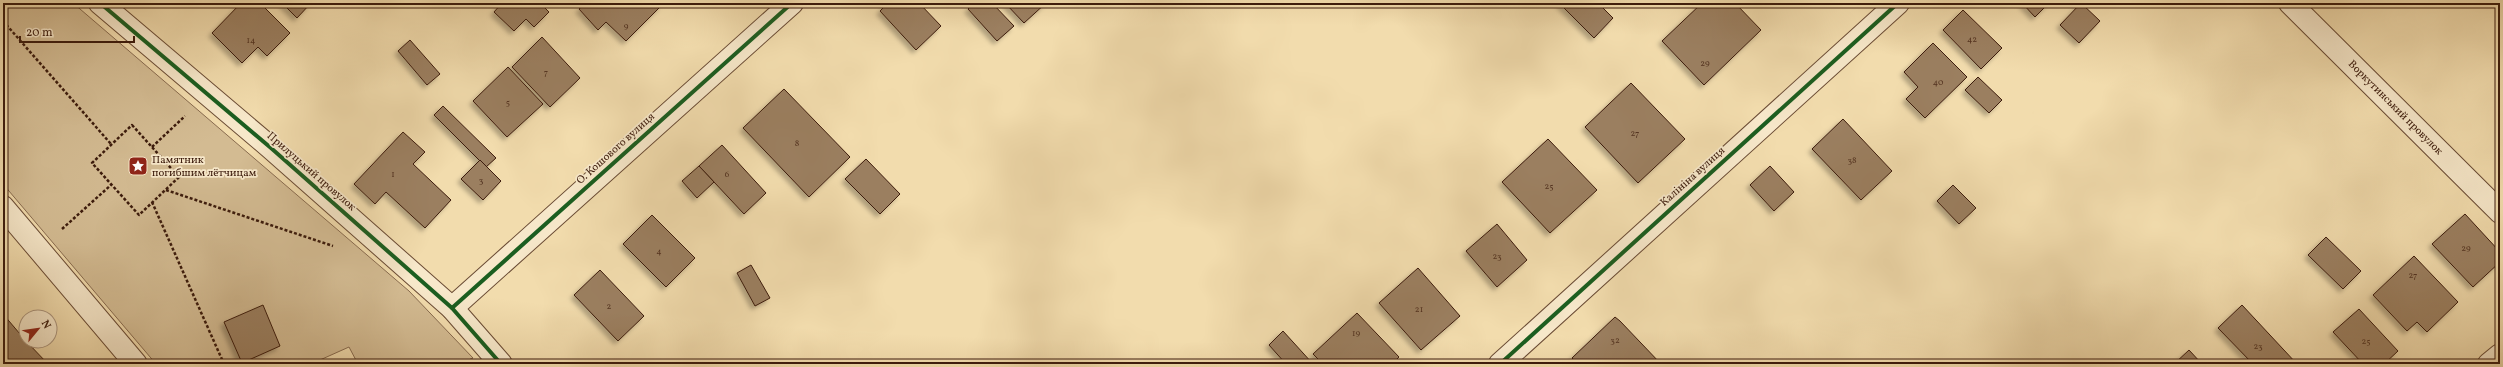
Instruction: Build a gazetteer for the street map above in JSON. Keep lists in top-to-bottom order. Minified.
{"streets":{"street":["Воркутинський провулок","О. Кошового вулиця","Прилуцький провулок","Калініна вулиця"]},"crossings":[["О. Кошового вулиця","Прилуцький провулок"]],"places":{"place":["Памятник погибшим лётчицам"]},"house_numbers":["9","42","14","29","7","40","5","27","8","38","1","6","3","25","29","4","23","27","2","21","19","32","25","23"],"scale_bar":"20 m","north":"top right"}
